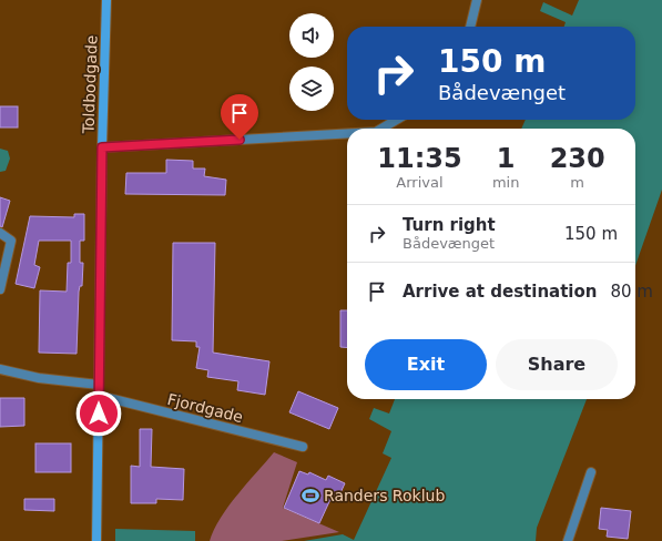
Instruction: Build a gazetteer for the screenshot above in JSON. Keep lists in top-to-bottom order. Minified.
{"streets":{"street":["Toldbodgade","Fjordgade"]},"crossings":[["Toldbodgade","Fjordgade"]],"places":{"sports":["Randers Roklub"]},"page":{"turn":["150 m","Bådevænget"],"eta":["11:35","Arrival","1","min","230","m"],"list":[{"name":"Turn right","note":"Bådevænget","value":"150 m"},{"name":"Arrive at destination","value":"80 m"}],"buttons":["Exit","Share"]}}
